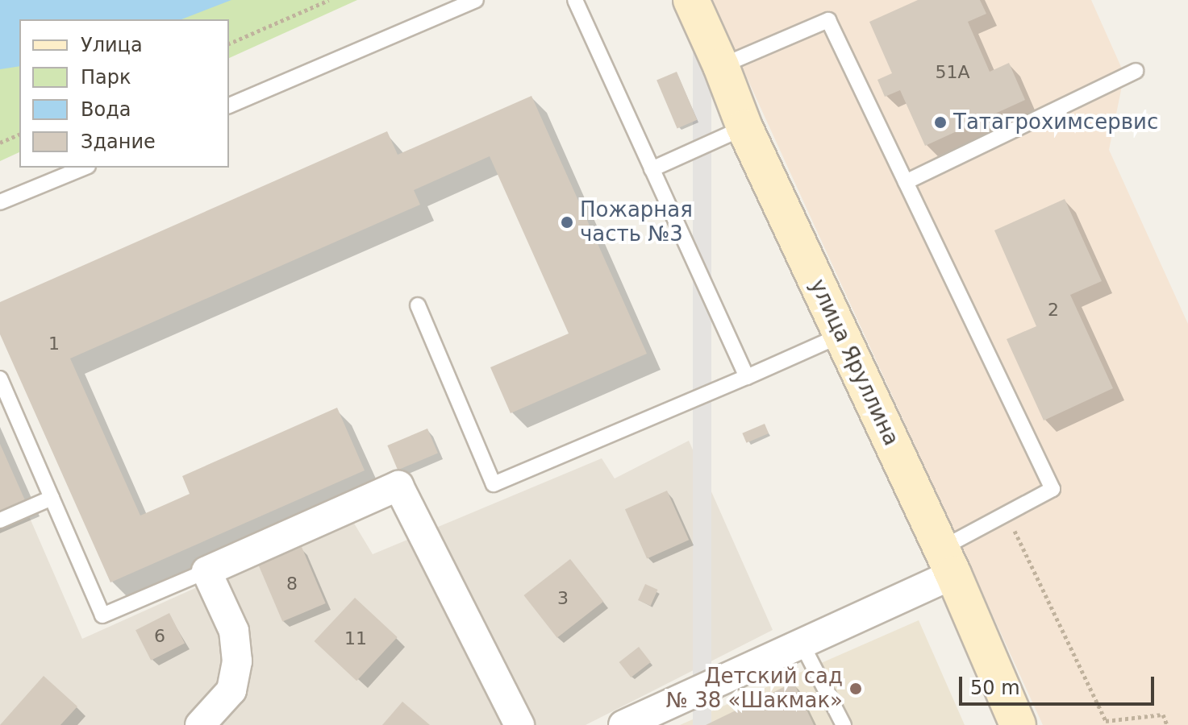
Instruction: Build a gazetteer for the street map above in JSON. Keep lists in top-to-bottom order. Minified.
{"streets":{"street":["улица Яруллина"]},"places":["Татагрохимсервис","Пожарная часть №3","Детский сад № 38 «Шакмак»"],"house_numbers":["51А","2","1","8","3","6","11"],"legend":["Улица","Парк","Вода","Здание"],"scale_bar":"50 m"}
